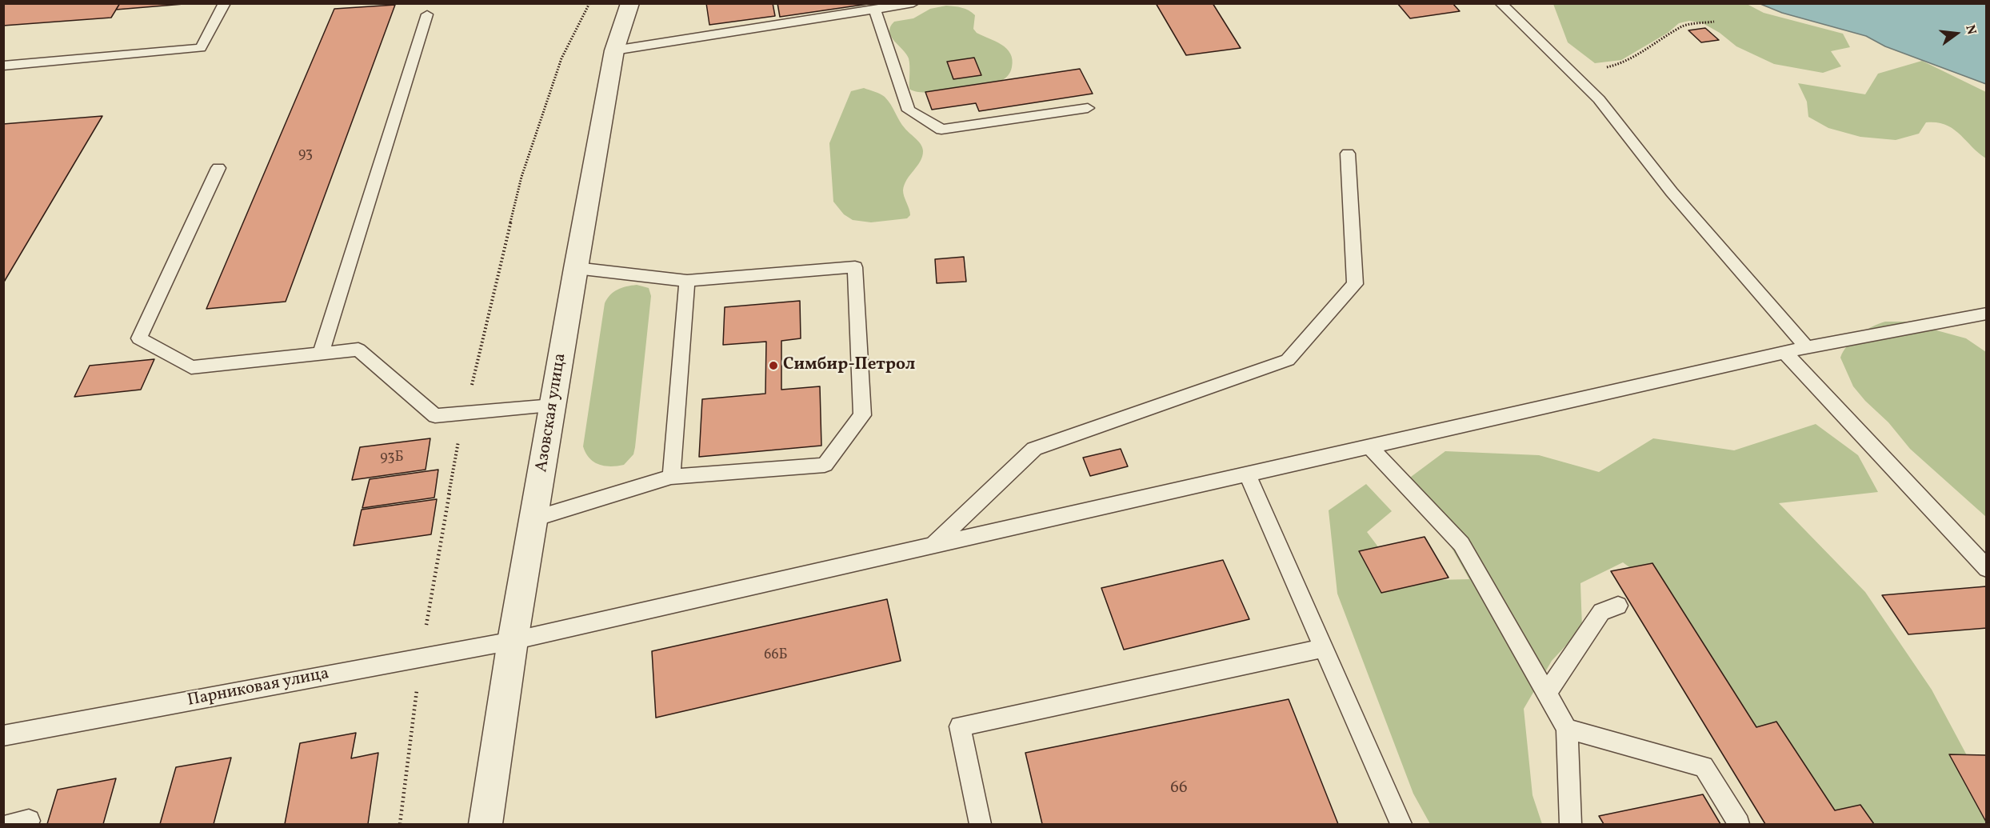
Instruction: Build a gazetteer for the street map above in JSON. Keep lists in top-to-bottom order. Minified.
{"streets":{"street":["Азовская улица"],"lane":["Парниковая улица"]},"crossings":[["Азовская улица","Парниковая улица"]],"places":["Симбир-Петрол"],"house_numbers":["93","93Б","66Б","66"],"north":"right"}
